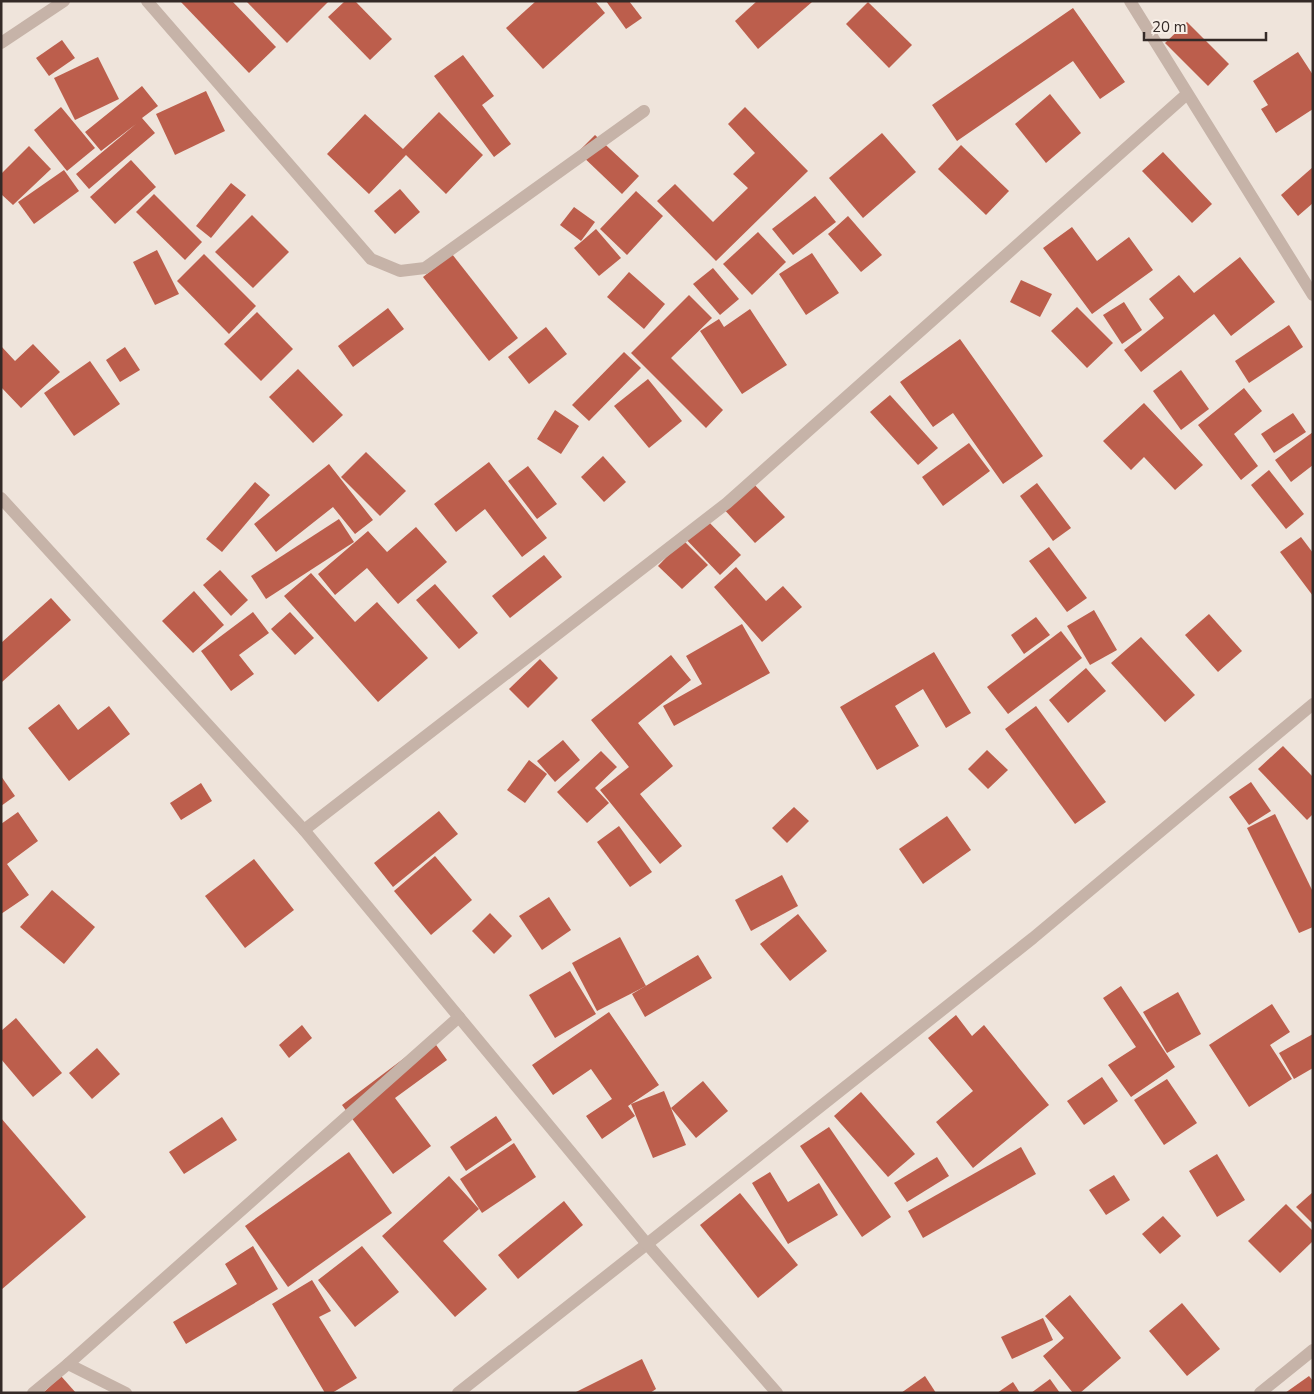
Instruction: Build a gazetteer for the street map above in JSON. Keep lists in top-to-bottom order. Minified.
{"scale_bar":"20 m"}
